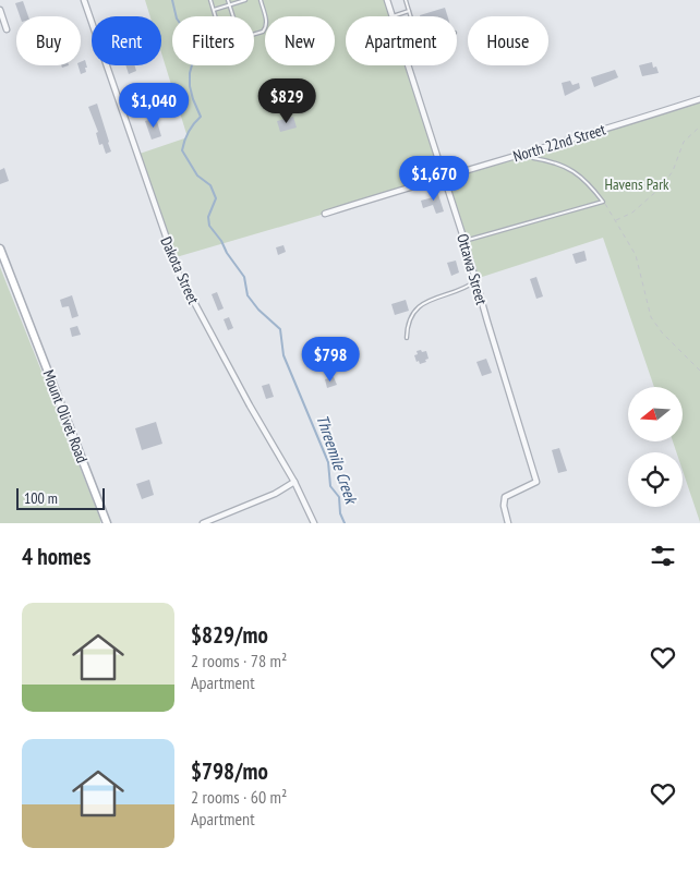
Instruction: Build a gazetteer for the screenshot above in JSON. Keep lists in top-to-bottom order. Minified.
{"streets":{"street":["North 22nd Street","Ottawa Street","Dakota Street","Mount Olivet Road"]},"crossings":[["North 22nd Street","Ottawa Street"]],"water":["Threemile Creek"],"parks":["Havens Park"],"scale_bar":"100 m","north":"left","page":{"chip":["Buy","Rent","Filters","New","Apartment","House"],"price":["$829","$1,040","$1,670","$798"],"scale":"100 m","heading":"4 homes","list":[{"name":"$829/mo","note":"2 rooms · 78 m² · Apartment"},{"name":"$798/mo","note":"2 rooms · 60 m² · Apartment"}]}}
